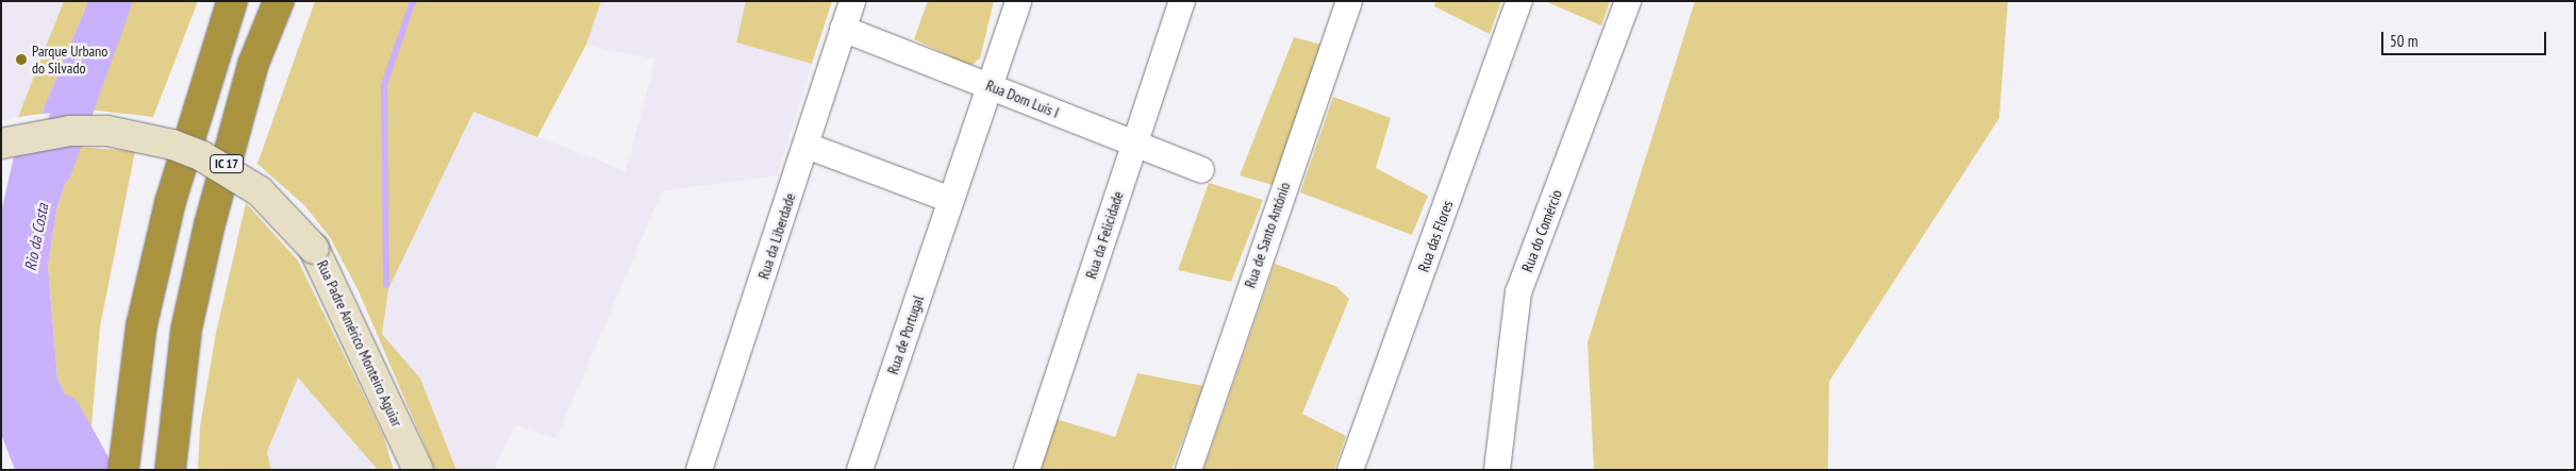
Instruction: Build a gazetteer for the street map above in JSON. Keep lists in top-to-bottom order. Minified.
{"streets":{"highway":["IC 17"],"street":["Rua Dom Luís I","Rua do Comércio","Rua da Felicidade","Rua de Santo António","Rua da Liberdade","Rua das Flores","Rua de Portugal","Rua Padre Américo Monteiro Aguiar"]},"crossings":[["Rua Dom Luís I","Rua da Felicidade"],["Rua Dom Luís I","Rua da Liberdade"],["Rua Dom Luís I","Rua de Portugal"]],"water":["Rio da Costa"],"places":["Parque Urbano do Silvado"],"scale_bar":"50 m"}
